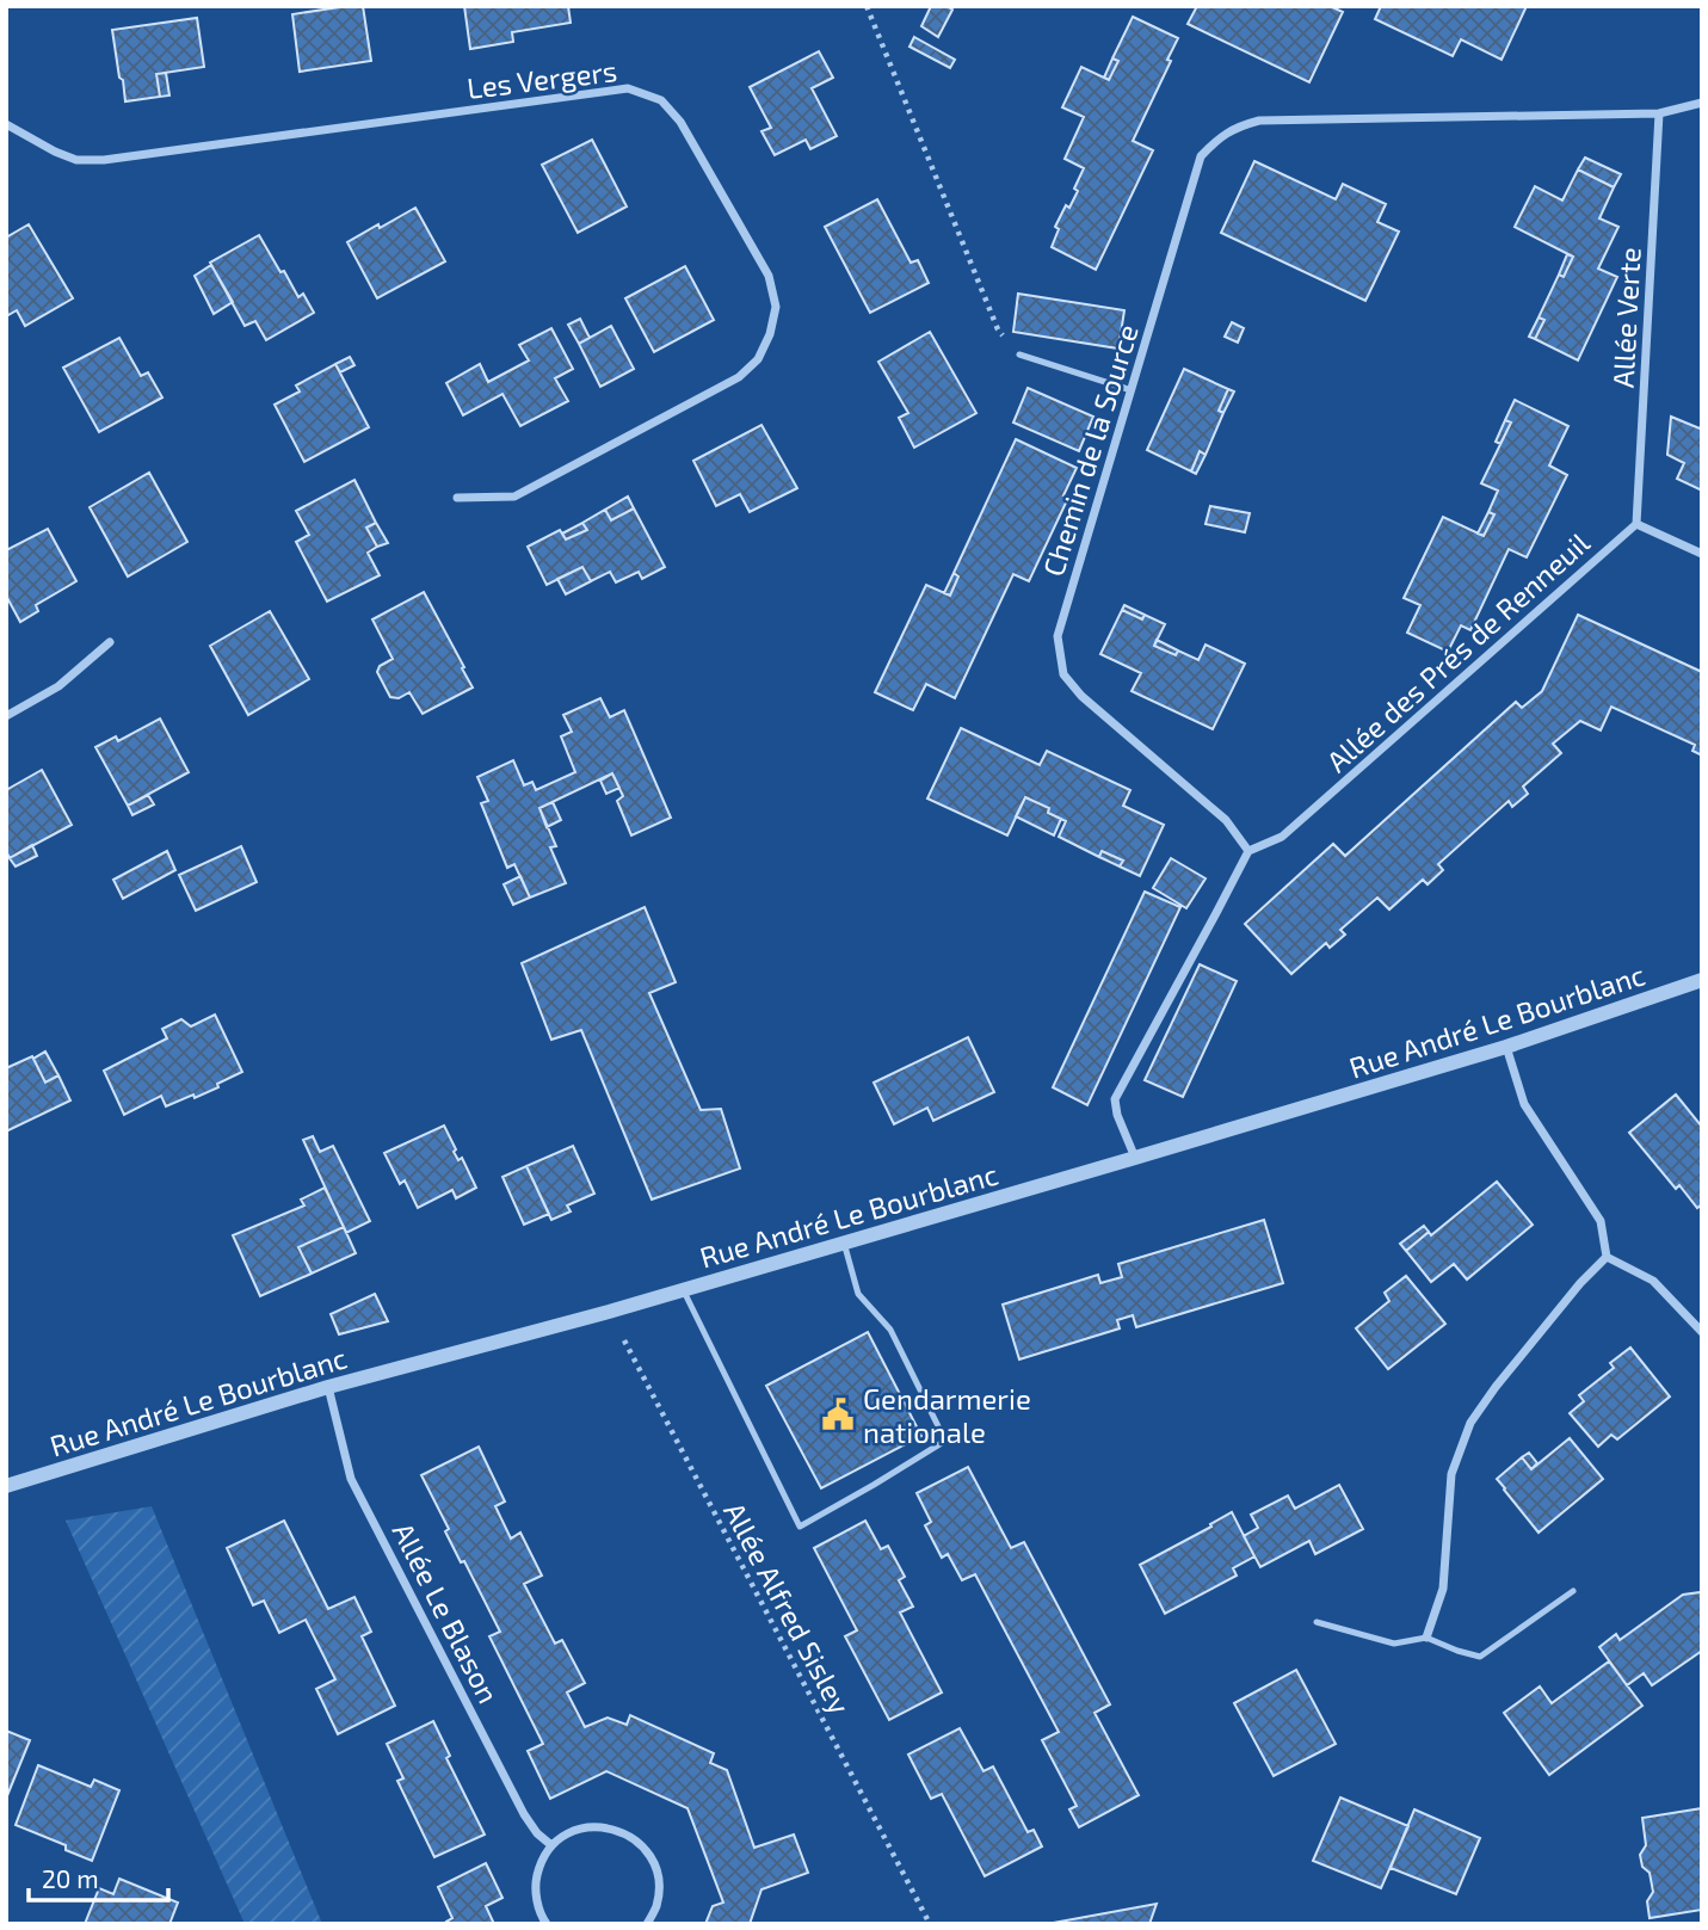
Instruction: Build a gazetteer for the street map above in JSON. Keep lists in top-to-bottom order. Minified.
{"streets":{"street":["Les Vergers","Allée Verte","Chemin de la Source","Allée des Prés de Renneuil","Rue André Le Bourblanc","Allée Le Blason"],"path":["Allée Alfred Sisley"]},"crossings":[["Allée Verte","Chemin de la Source"],["Allée Verte","Allée des Prés de Renneuil"],["Chemin de la Source","Allée des Prés de Renneuil"],["Rue André Le Bourblanc","Allée Alfred Sisley"],["Rue André Le Bourblanc","Allée Le Blason"]],"places":{"public building":["Gendarmerie nationale"]},"scale_bar":"20 m"}
